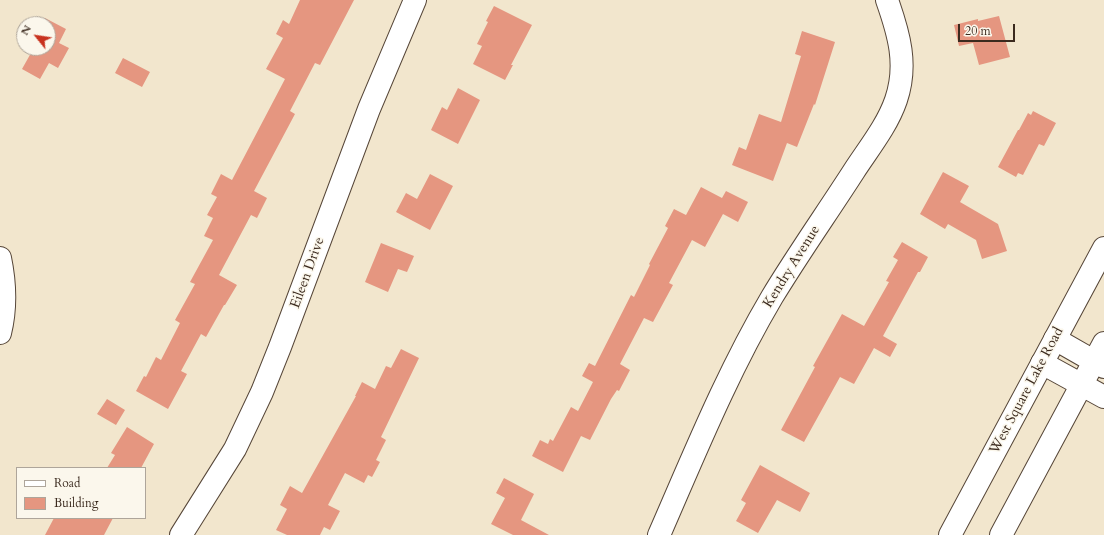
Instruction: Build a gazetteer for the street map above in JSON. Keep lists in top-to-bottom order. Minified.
{"streets":{"main road":["Kendry Avenue","Eileen Drive","West Square Lake Road"]},"legend":["Road","Building"],"scale_bar":"20 m","north":"top left"}
